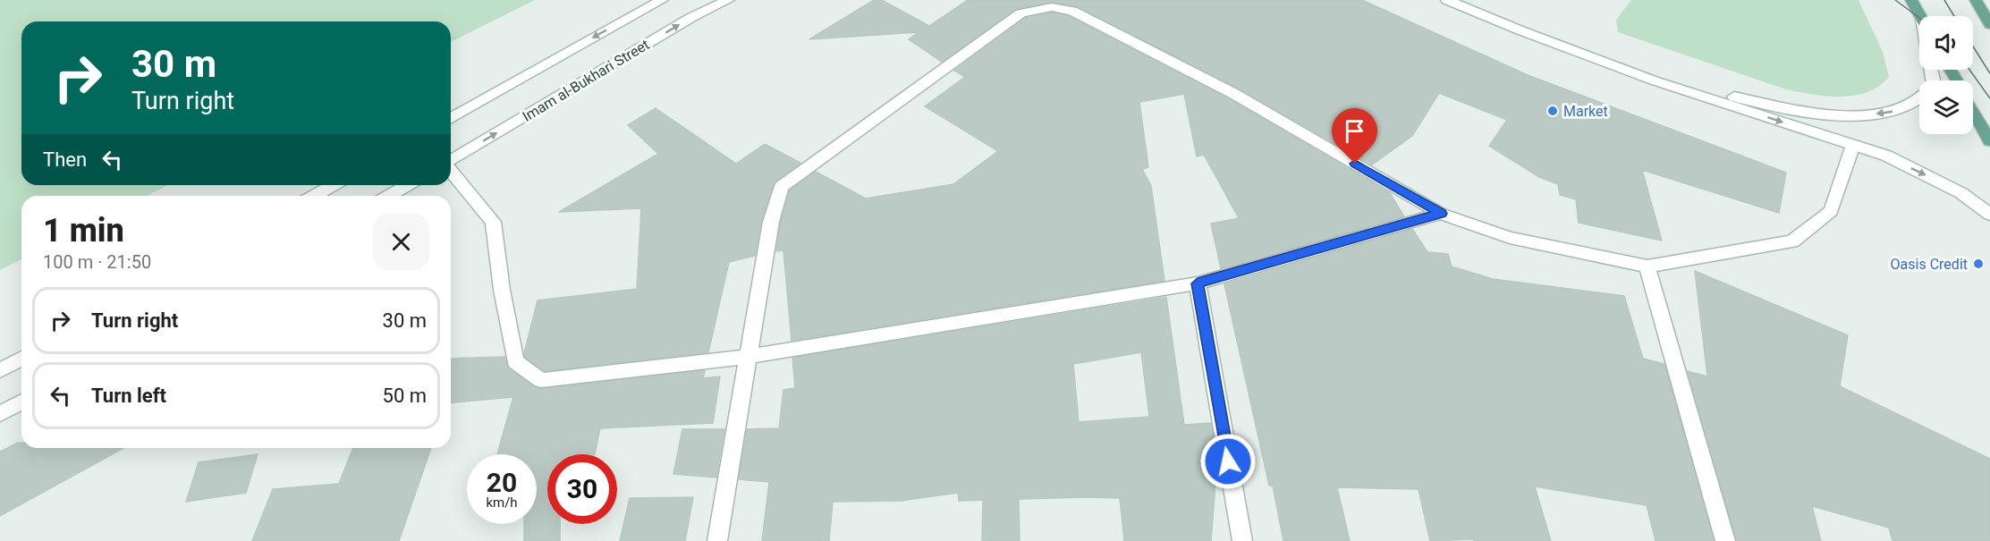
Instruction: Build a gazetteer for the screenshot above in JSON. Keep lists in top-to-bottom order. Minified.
{"streets":{"street":["Imam al-Bukhari Street"]},"places":["Market","Oasis Credit"],"page":{"turn":["30 m","Turn right"],"then":"Then","heading":["1 min","100 m · 21:50"],"list":[{"name":"Turn right","value":"30 m"},{"name":"Turn left","value":"50 m"}],"speed":"20 km/h","limit":"30"}}
